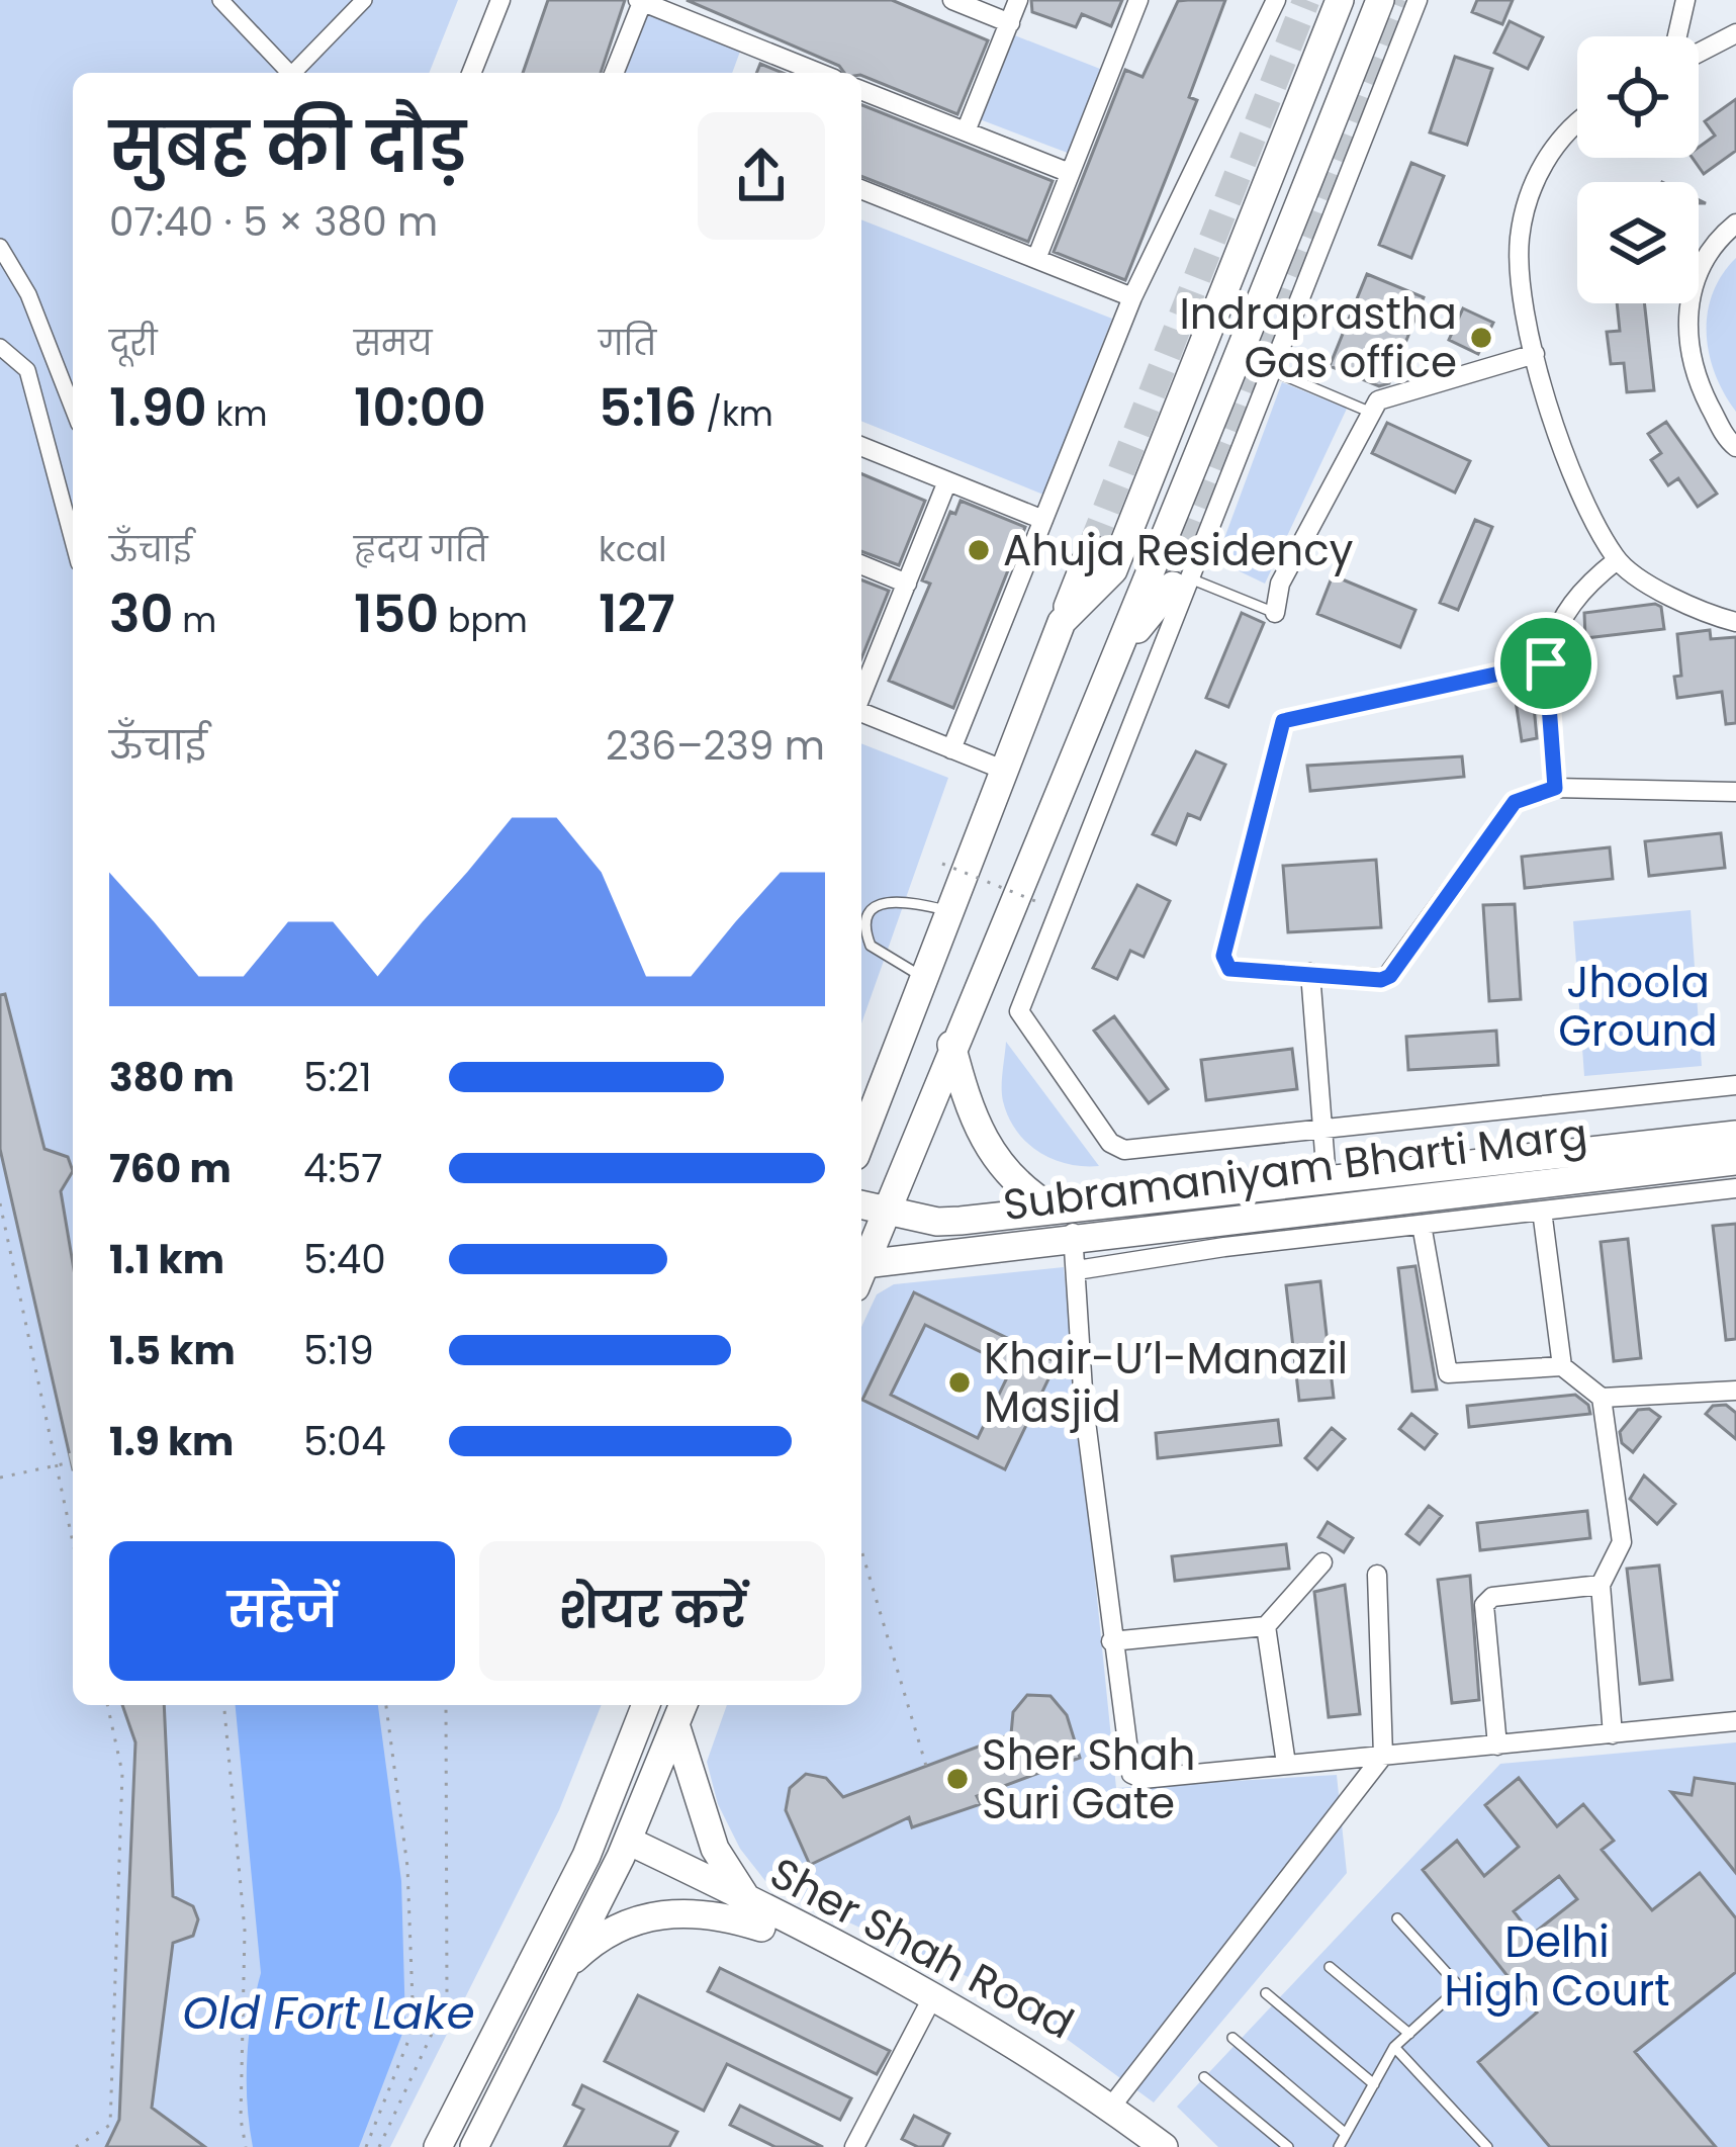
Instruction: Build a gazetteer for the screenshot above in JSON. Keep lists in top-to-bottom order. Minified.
{"streets":{"main road":["Subramaniyam Bharti Marg","Sher Shah Road"]},"water":["Old Fort Lake"],"parks":["Jhoola Ground","Delhi High Court"],"places":["Indraprastha Gas office","Ahuja Residency","Khair-U’l-Manazil Masjid","Sher Shah Suri Gate"],"page":{"heading":["सुबह की दौड़","07:40 · 5 × 380 m"],"stats":[["दूरी","1.90 km"],["समय","10:00"],["गति","5:16 /km"],["ऊँचाई","30 m"],["हृदय गति","150 bpm"],["kcal","127"]],"chart":["ऊँचाई","236–239 m"],"list":[{"name":"380 m","note":"5:21"},{"name":"760 m","note":"4:57"},{"name":"1.1 km","note":"5:40"},{"name":"1.5 km","note":"5:19"},{"name":"1.9 km","note":"5:04"}],"buttons":["सहेजें","शेयर करें"]}}
